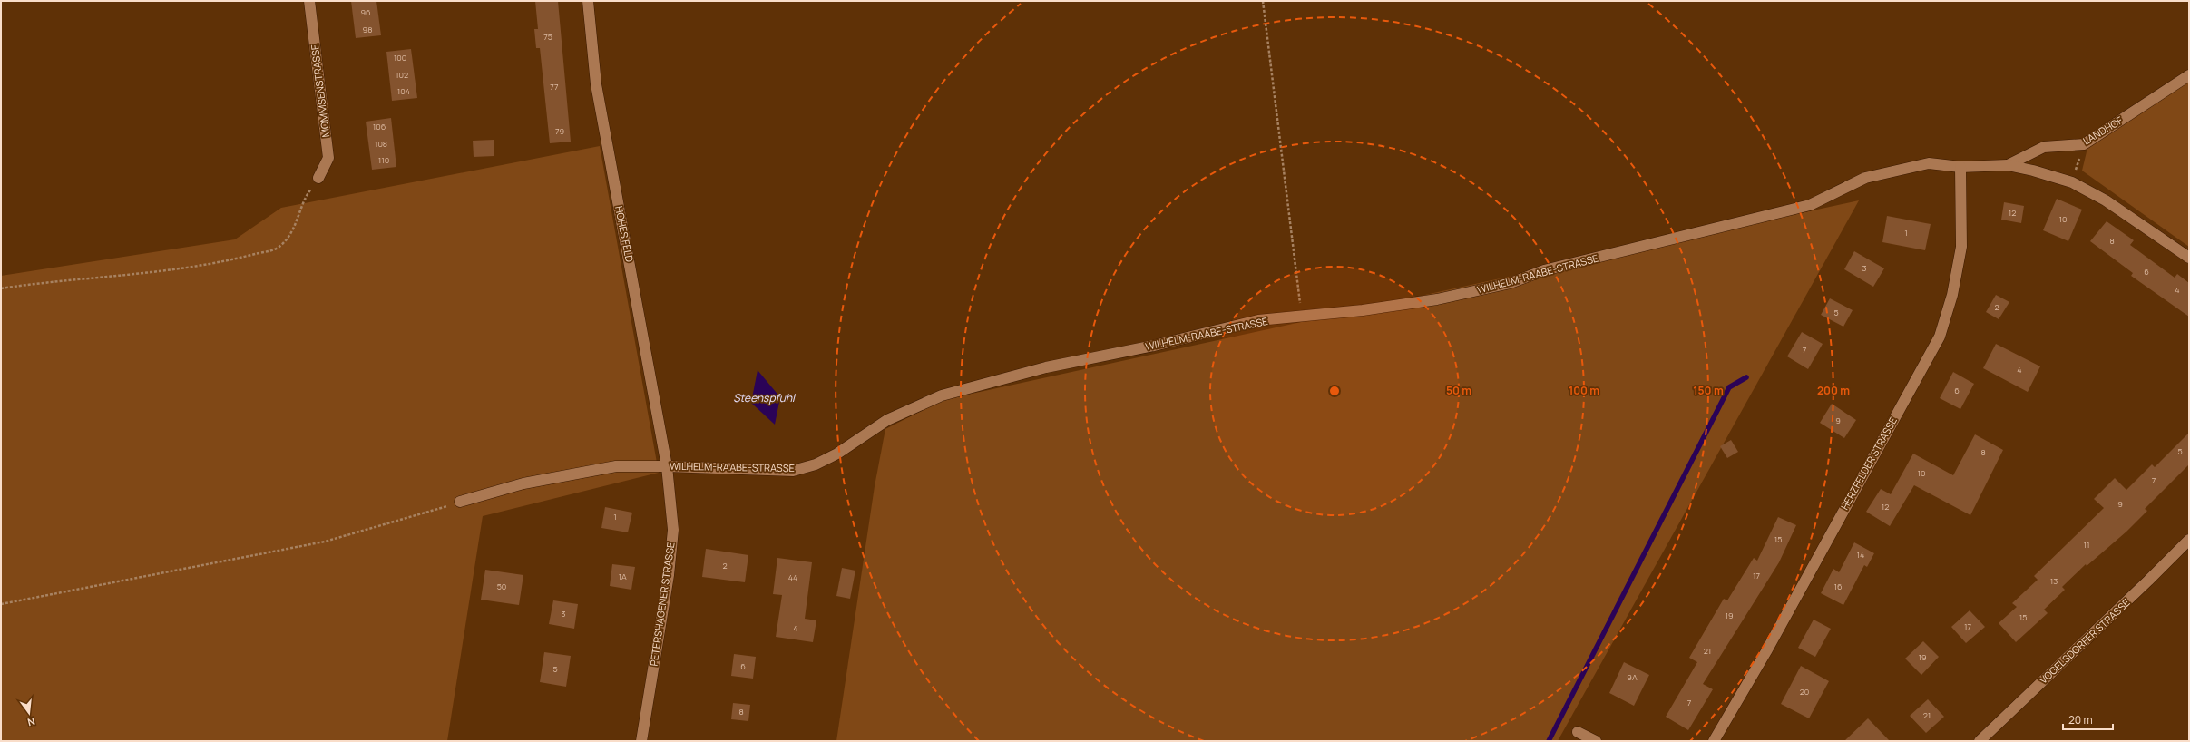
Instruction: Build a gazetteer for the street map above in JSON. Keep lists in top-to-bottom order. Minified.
{"streets":{"street":["MOMMSENSTRASSE","LANDHOF","HOHES FELD","WILHELM-RAABE-STRASSE","HERZFELDER STRASSE","PETERSHAGENER STRASSE","VOGELSDORFER STRASSE"]},"crossings":[["LANDHOF","WILHELM-RAABE-STRASSE"],["HOHES FELD","WILHELM-RAABE-STRASSE"],["HOHES FELD","PETERSHAGENER STRASSE"],["WILHELM-RAABE-STRASSE","HERZFELDER STRASSE"],["WILHELM-RAABE-STRASSE","PETERSHAGENER STRASSE"]],"water":["Steenspfuhl"],"house_numbers":["96","98","75","100","102","77","104","106","79","108","110","12","10","1","8","3","6","4","2","5","7","4","6","9","5","8","10","7","9","12","1","15","11","14","2","17","1A","44","13","50","16","3","19","15","17","4","21","19","6","5","9A","20","7","8","21"],"scale_bar":"20 m","north":"bottom","rings":["50 m","100 m","150 m","200 m"]}
